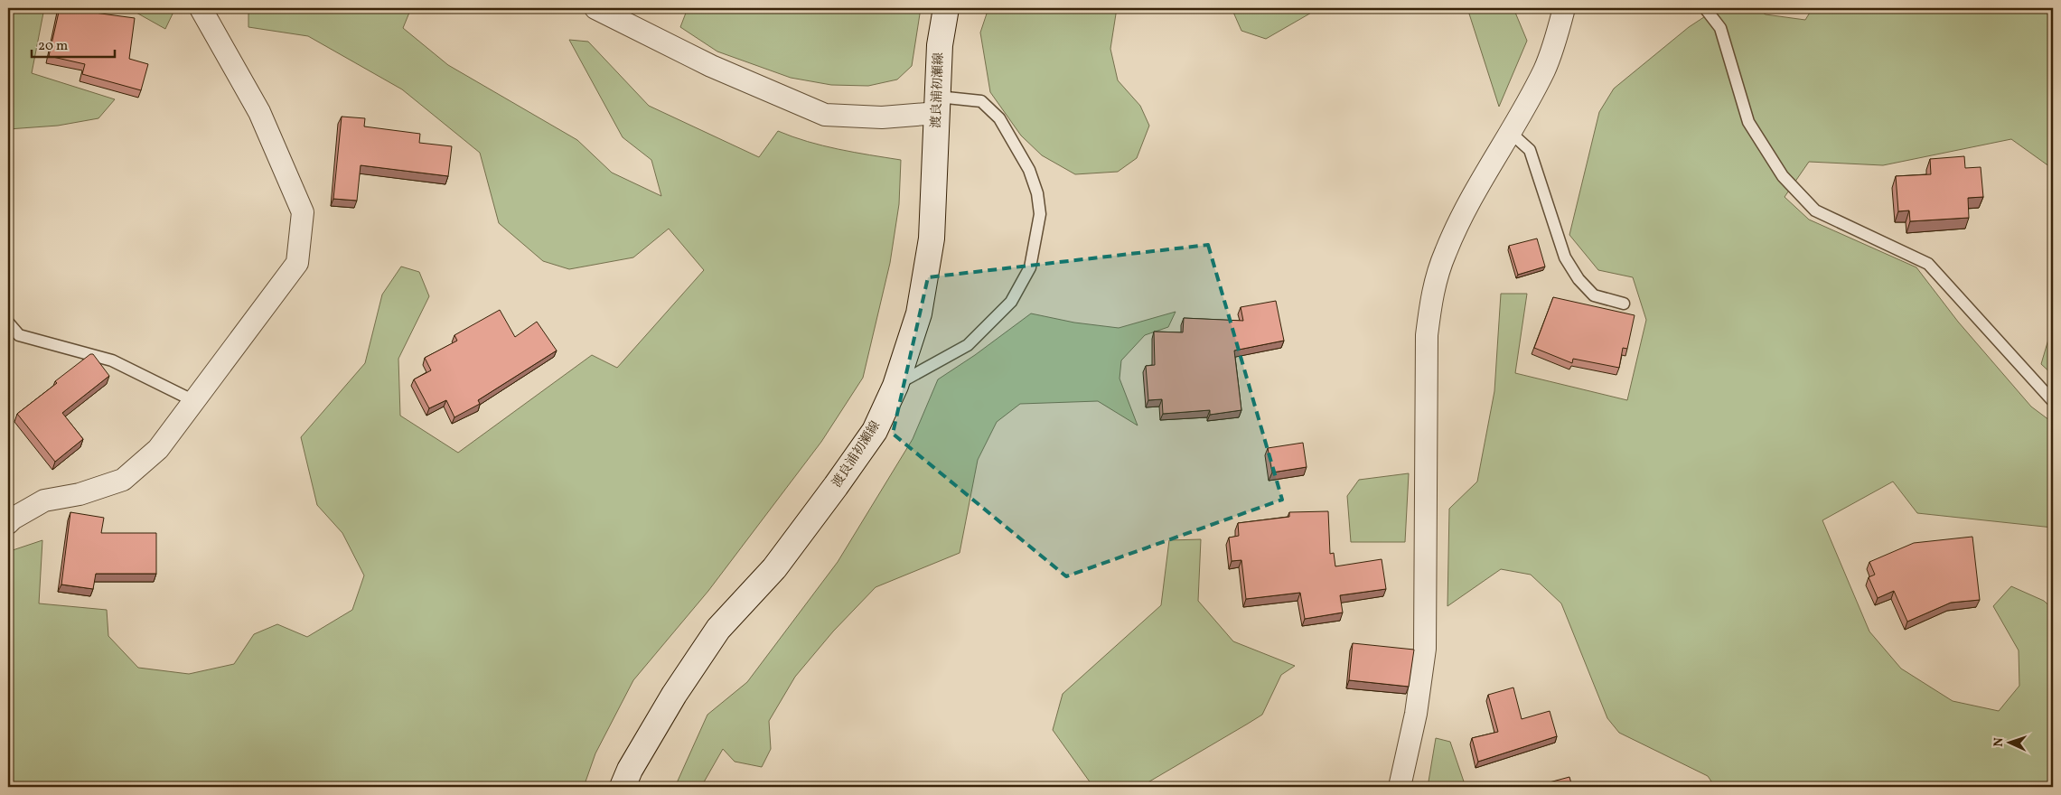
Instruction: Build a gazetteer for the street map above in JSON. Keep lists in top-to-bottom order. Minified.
{"streets":{"main road":["渡良浦初瀬線"]},"scale_bar":"20 m","north":"left"}
